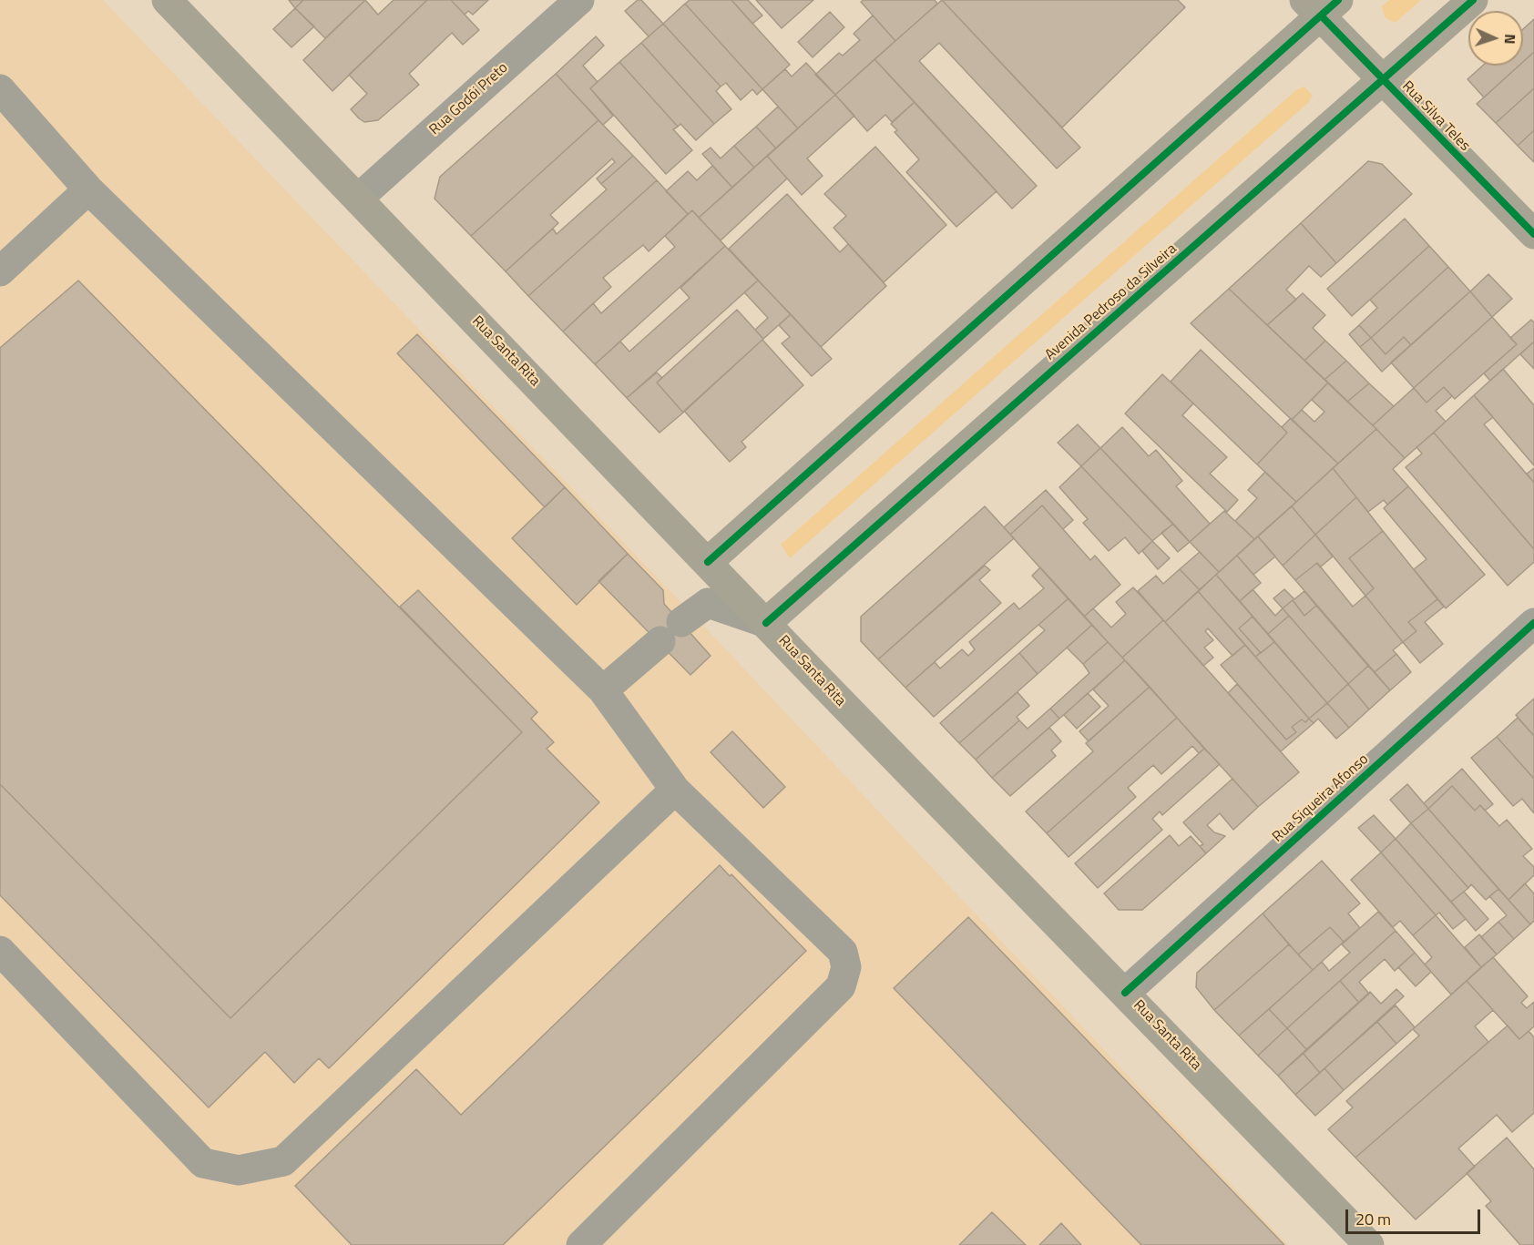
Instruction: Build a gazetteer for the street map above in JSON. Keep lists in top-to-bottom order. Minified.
{"streets":{"main road":["Rua Silva Teles","Avenida Pedroso da Silveira","Rua Santa Rita"],"street":["Rua Godói Preto","Rua Siqueira Afonso"]},"crossings":[["Rua Godói Preto","Rua Santa Rita"],["Rua Silva Teles","Avenida Pedroso da Silveira"],["Avenida Pedroso da Silveira","Rua Santa Rita"],["Rua Santa Rita","Rua Siqueira Afonso"]],"scale_bar":"20 m","north":"right"}
